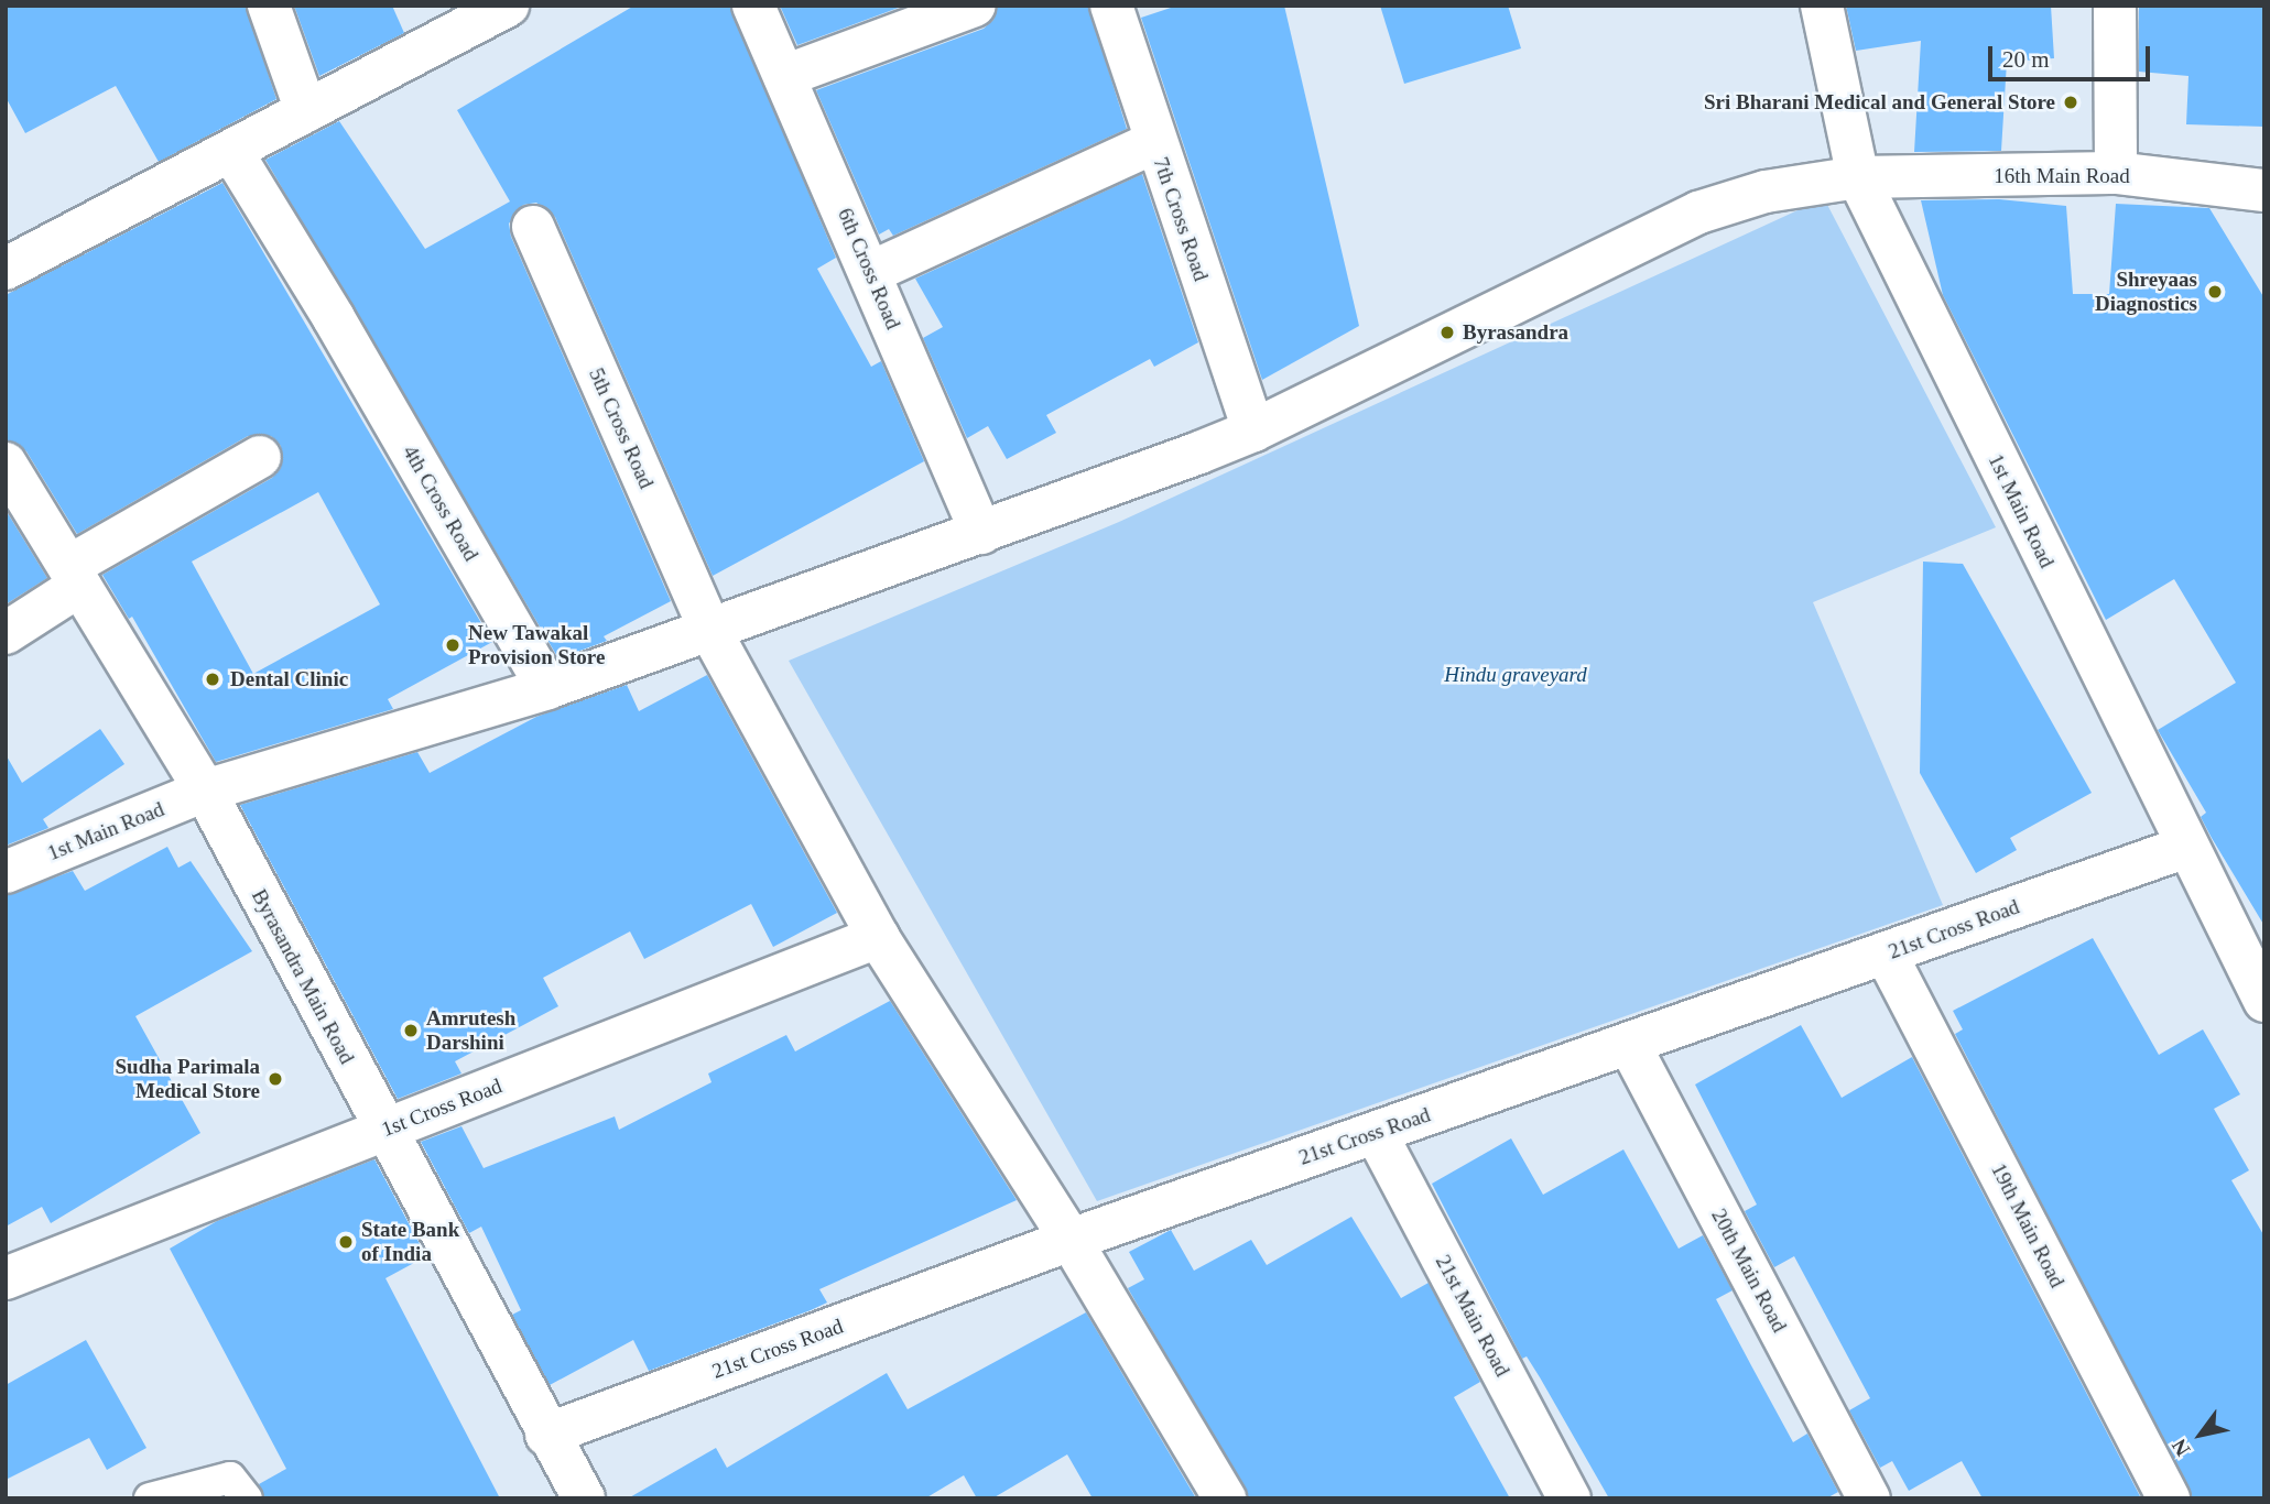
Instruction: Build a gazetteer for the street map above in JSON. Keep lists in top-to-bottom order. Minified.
{"streets":{"street":["16th Main Road","7th Cross Road","6th Cross Road","5th Cross Road","4th Cross Road","1st Main Road","21st Cross Road","Byrasandra Main Road","1st Cross Road","19th Main Road","20th Main Road","21st Main Road"]},"crossings":[["16th Main Road","7th Cross Road"],["16th Main Road","6th Cross Road"],["16th Main Road","1st Main Road"],["6th Cross Road","1st Main Road"],["5th Cross Road","1st Main Road"],["5th Cross Road","21st Cross Road"],["5th Cross Road","1st Cross Road"],["4th Cross Road","1st Main Road"],["1st Main Road","21st Cross Road"],["1st Main Road","Byrasandra Main Road"],["21st Cross Road","Byrasandra Main Road"],["21st Cross Road","19th Main Road"],["21st Cross Road","20th Main Road"],["21st Cross Road","21st Main Road"],["Byrasandra Main Road","1st Cross Road"]],"parks":["Hindu graveyard"],"places":["Sri Bharani Medical and General Store","Shreyaas Diagnostics","Byrasandra","New Tawakal Provision Store","Dental Clinic","Amrutesh Darshini","Sudha Parimala Medical Store","State Bank of India"],"scale_bar":"20 m","north":"bottom left"}
